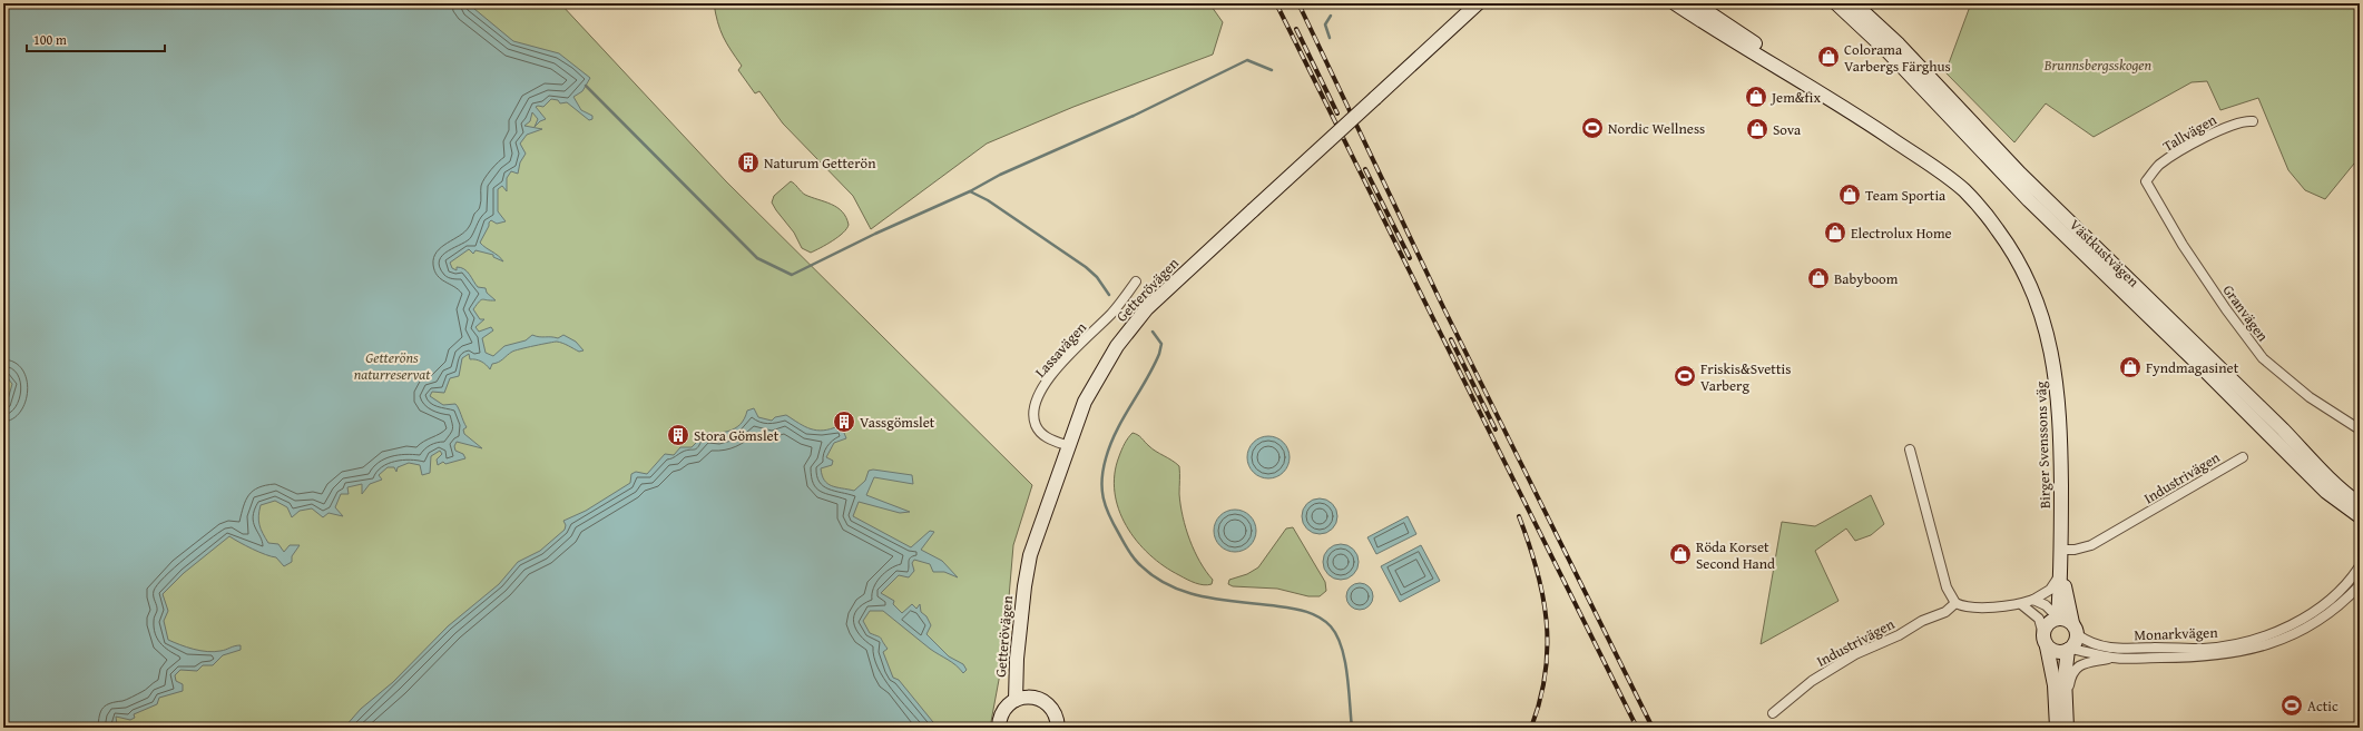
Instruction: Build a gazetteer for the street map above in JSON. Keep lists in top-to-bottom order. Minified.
{"streets":{"street":["Tallvägen","Västkustvägen","Getterövägen","Granvägen","Lassavägen","Birger Svenssons väg","Industrivägen","Monarkvägen"]},"crossings":[["Tallvägen","Granvägen"],["Getterövägen","Lassavägen"],["Birger Svenssons väg","Industrivägen"],["Birger Svenssons väg","Monarkvägen"]],"parks":["Brunnsbergsskogen","Getteröns naturreservat"],"places":{"shop":["Colorama Varbergs Färghus","Jem&fix","Sova","Team Sportia","Electrolux Home","Babyboom","Fyndmagasinet","Röda Korset Second Hand"],"sports":["Nordic Wellness","Friskis&Svettis Varberg","Actic"],"building":["Naturum Getterön","Vassgömslet","Stora Gömslet"]},"scale_bar":"100 m"}
